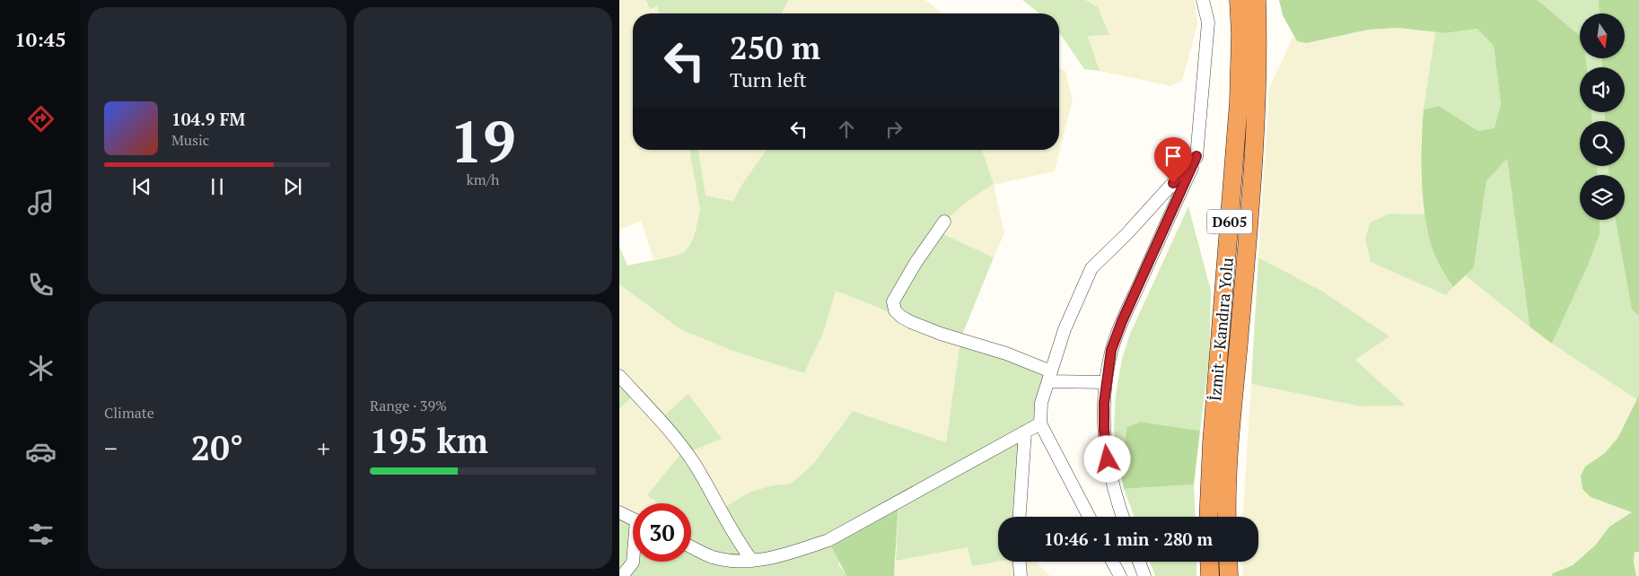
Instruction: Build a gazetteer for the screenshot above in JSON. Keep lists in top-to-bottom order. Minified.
{"streets":{"highway":["D605","İzmit - Kandıra Yolu"]},"north":"bottom","page":{"tabs":"10:45","tile":[["19","km/h"],"Climate",["Range · 39%","195 km"]],"turn":["250 m","Turn left"],"song":["104.9 FM","Music"],"heat":["−","20°","+"],"limit":"30","trip":"10:46 · 1 min · 280 m"}}
